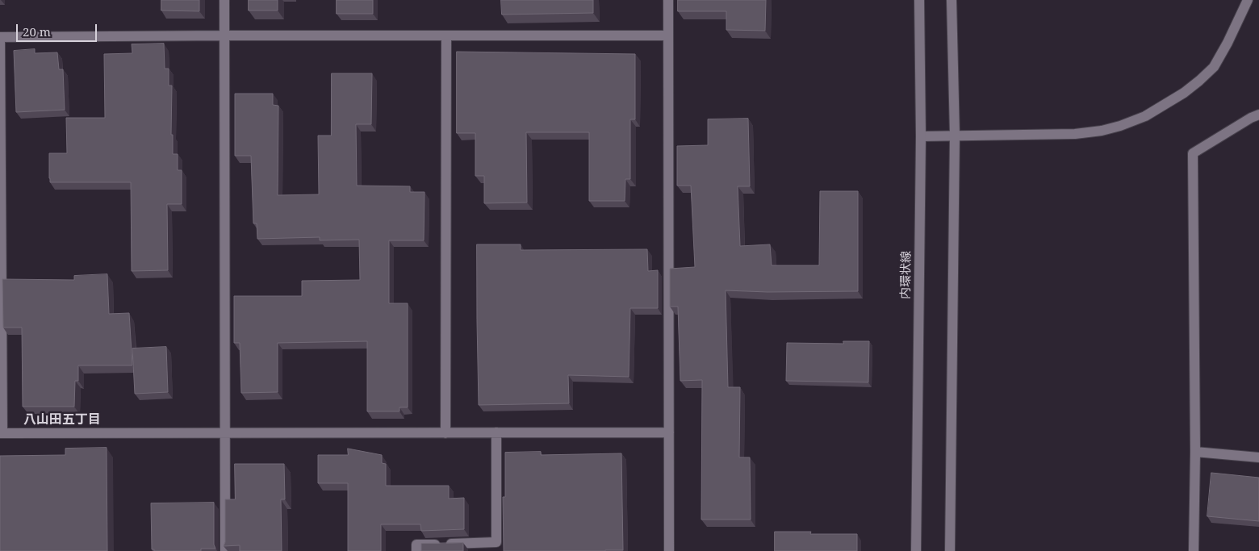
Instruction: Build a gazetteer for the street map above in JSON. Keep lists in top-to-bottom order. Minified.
{"streets":{"street":["内環状線"]},"districts":["八山田五丁目"],"scale_bar":"20 m"}
